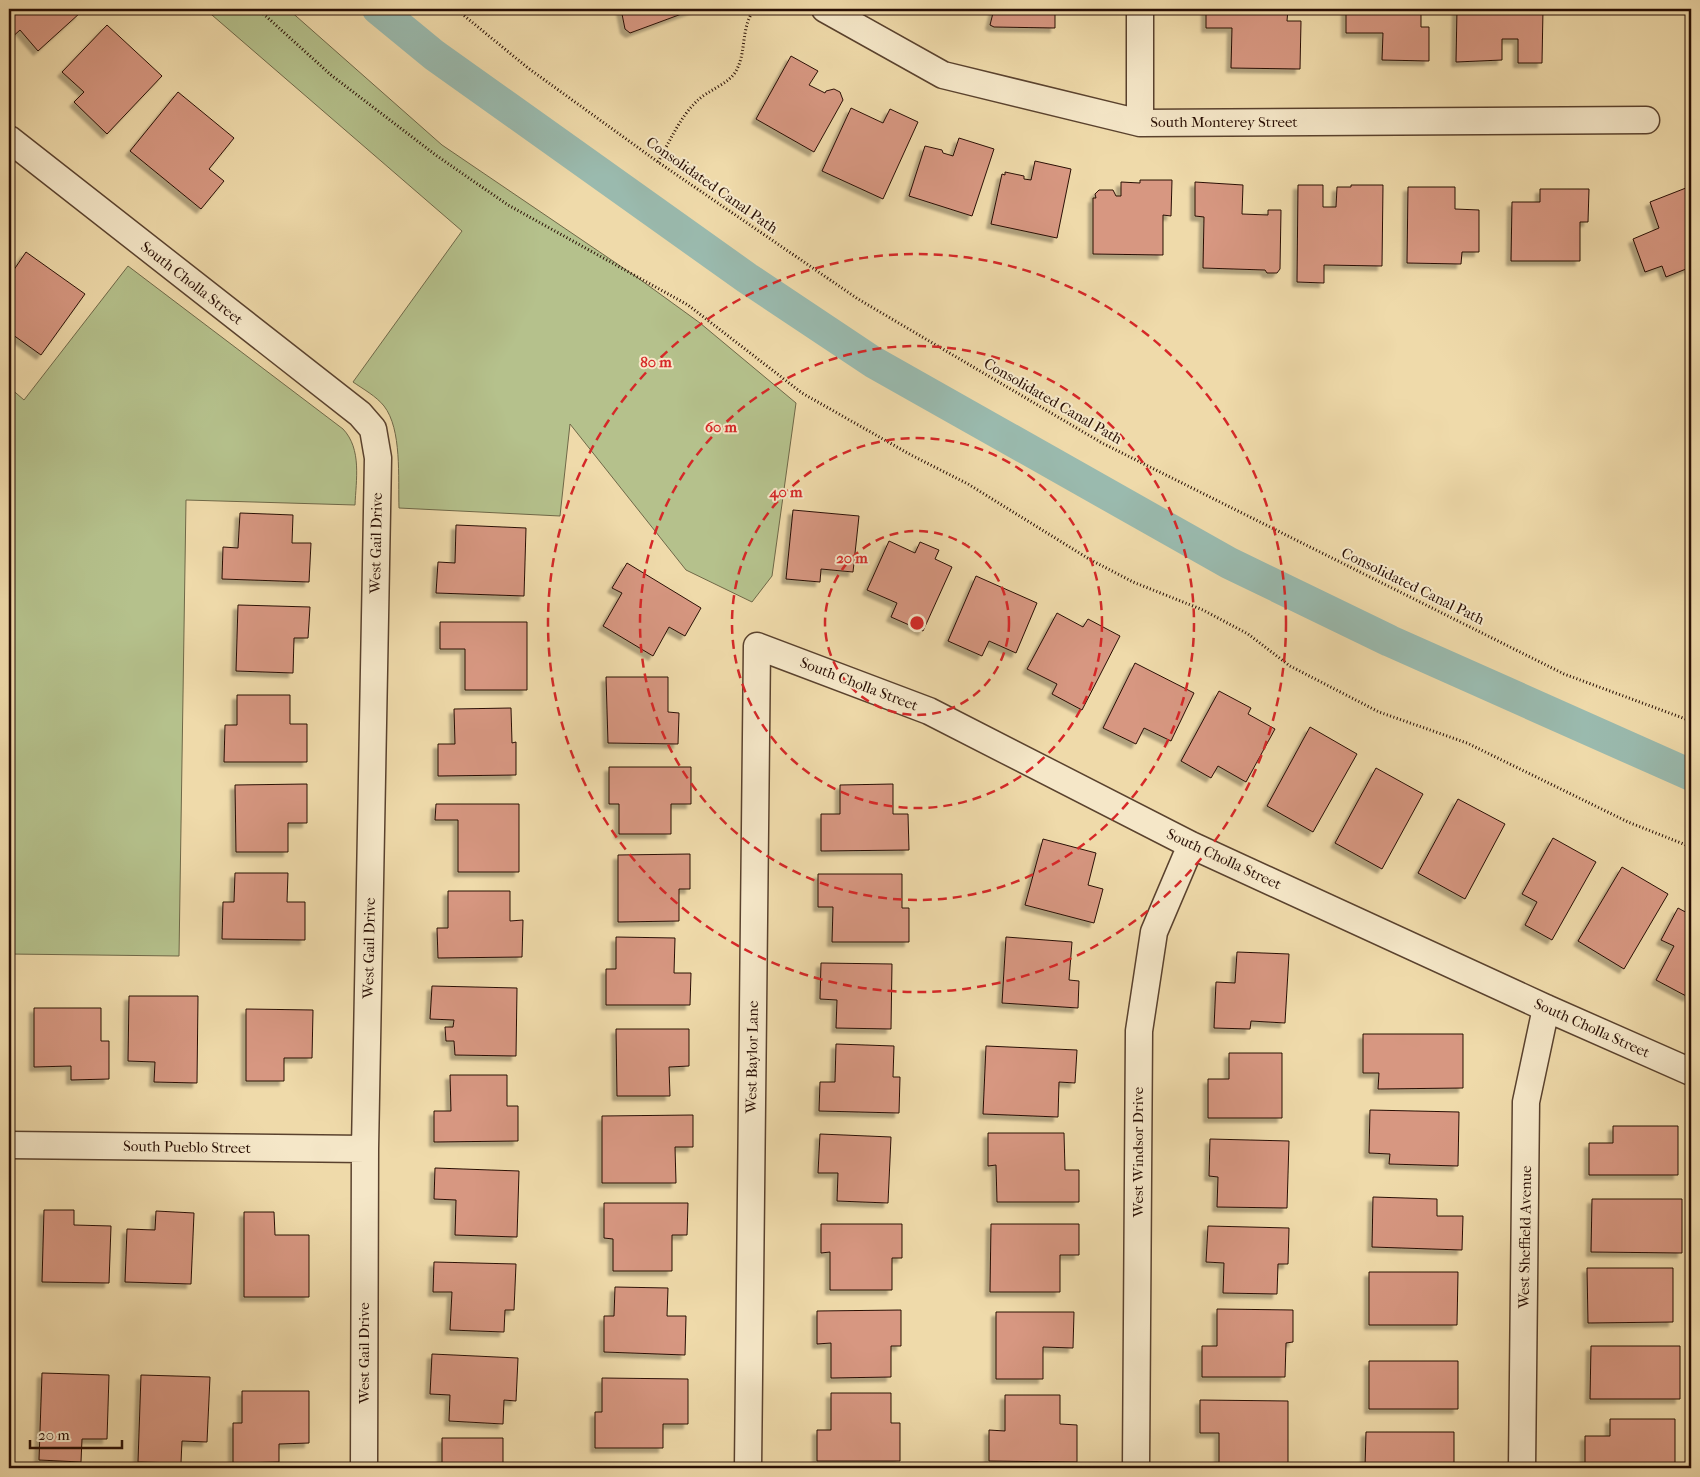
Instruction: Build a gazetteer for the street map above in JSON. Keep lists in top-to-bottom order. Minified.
{"streets":{"street":["South Monterey Street","South Cholla Street","West Gail Drive","West Baylor Lane","South Pueblo Street","West Windsor Drive","West Sheffield Avenue"],"path":["Consolidated Canal Path"]},"crossings":[["South Cholla Street","West Gail Drive"],["South Cholla Street","West Baylor Lane"],["South Cholla Street","West Windsor Drive"],["South Cholla Street","West Sheffield Avenue"],["West Gail Drive","South Pueblo Street"]],"scale_bar":"20 m","rings":["80 m","60 m","40 m","20 m"]}
